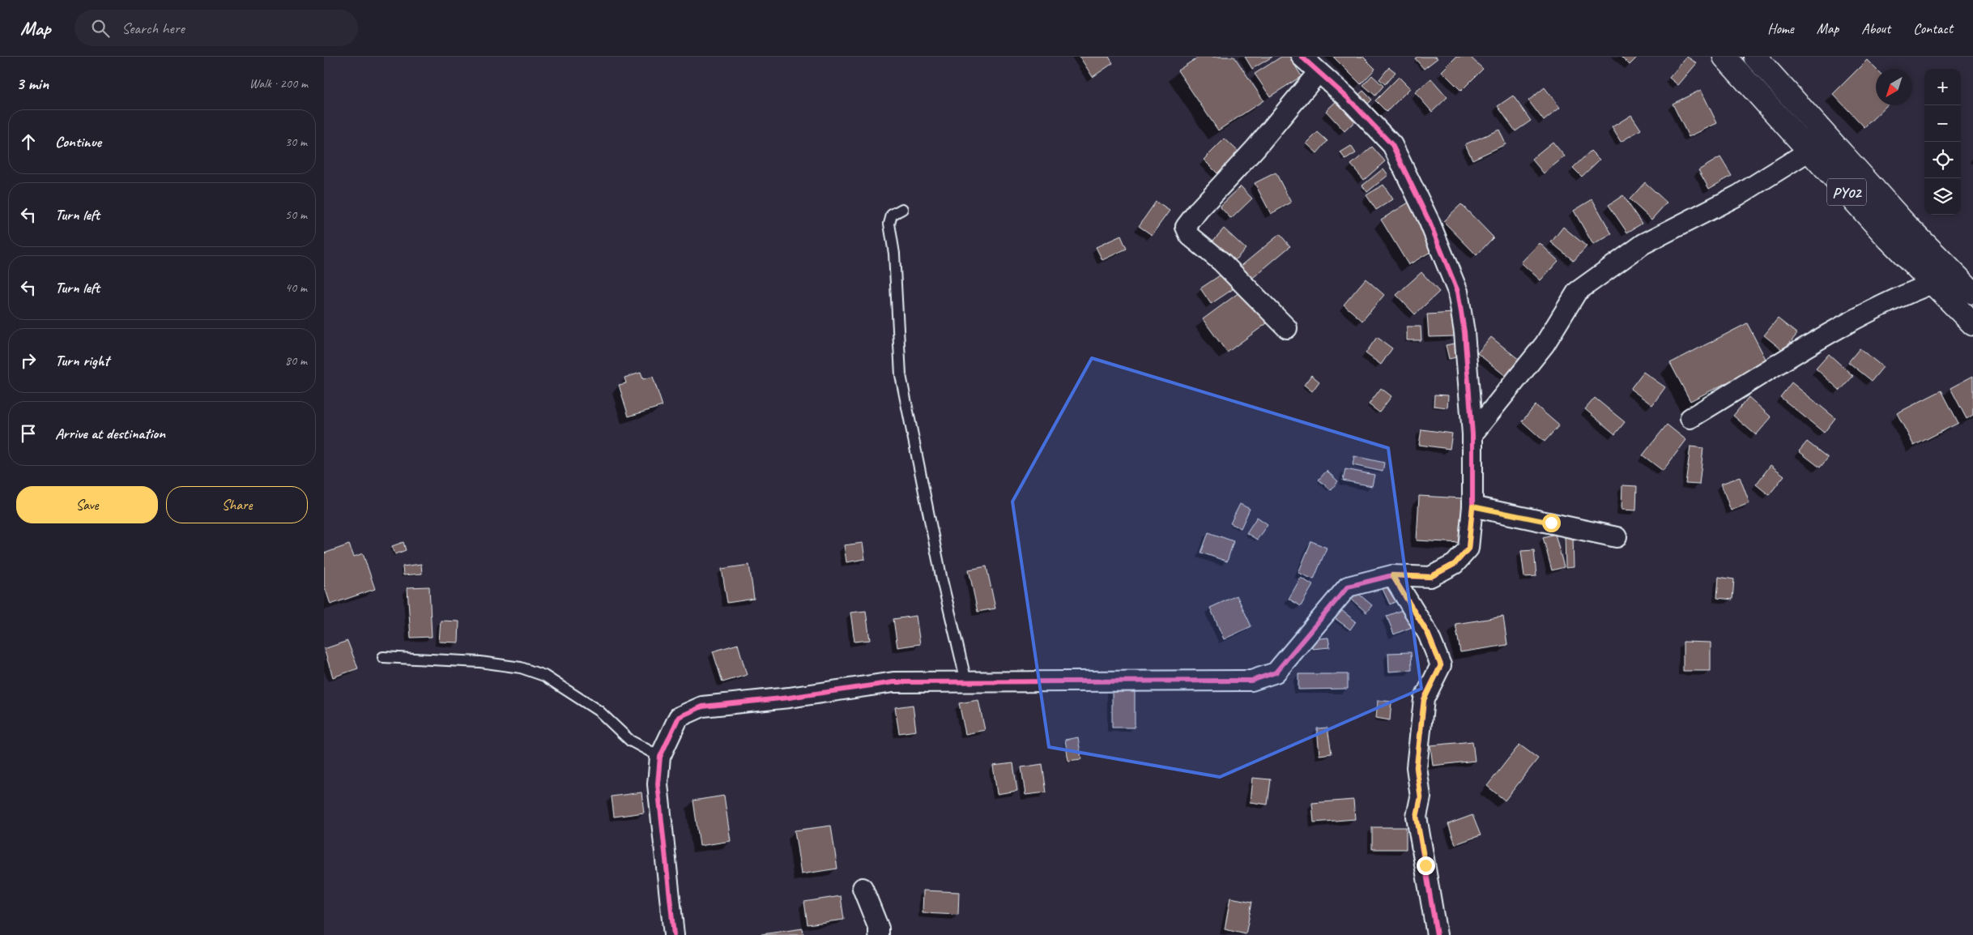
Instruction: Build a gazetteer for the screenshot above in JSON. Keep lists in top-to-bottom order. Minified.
{"streets":{"highway":["PY02"]},"north":"bottom left","page":{"header":"Map","search":"Search here","nav":["Home","Map","About","Contact"],"heading":["3 min","Walk · 200 m"],"map_buttons":["+","−"],"list":[["Continue","30 m"],["Turn left","50 m"],["Turn left","40 m"],["Turn right","80 m"],"Arrive at destination"],"buttons":["Save","Share"]}}
